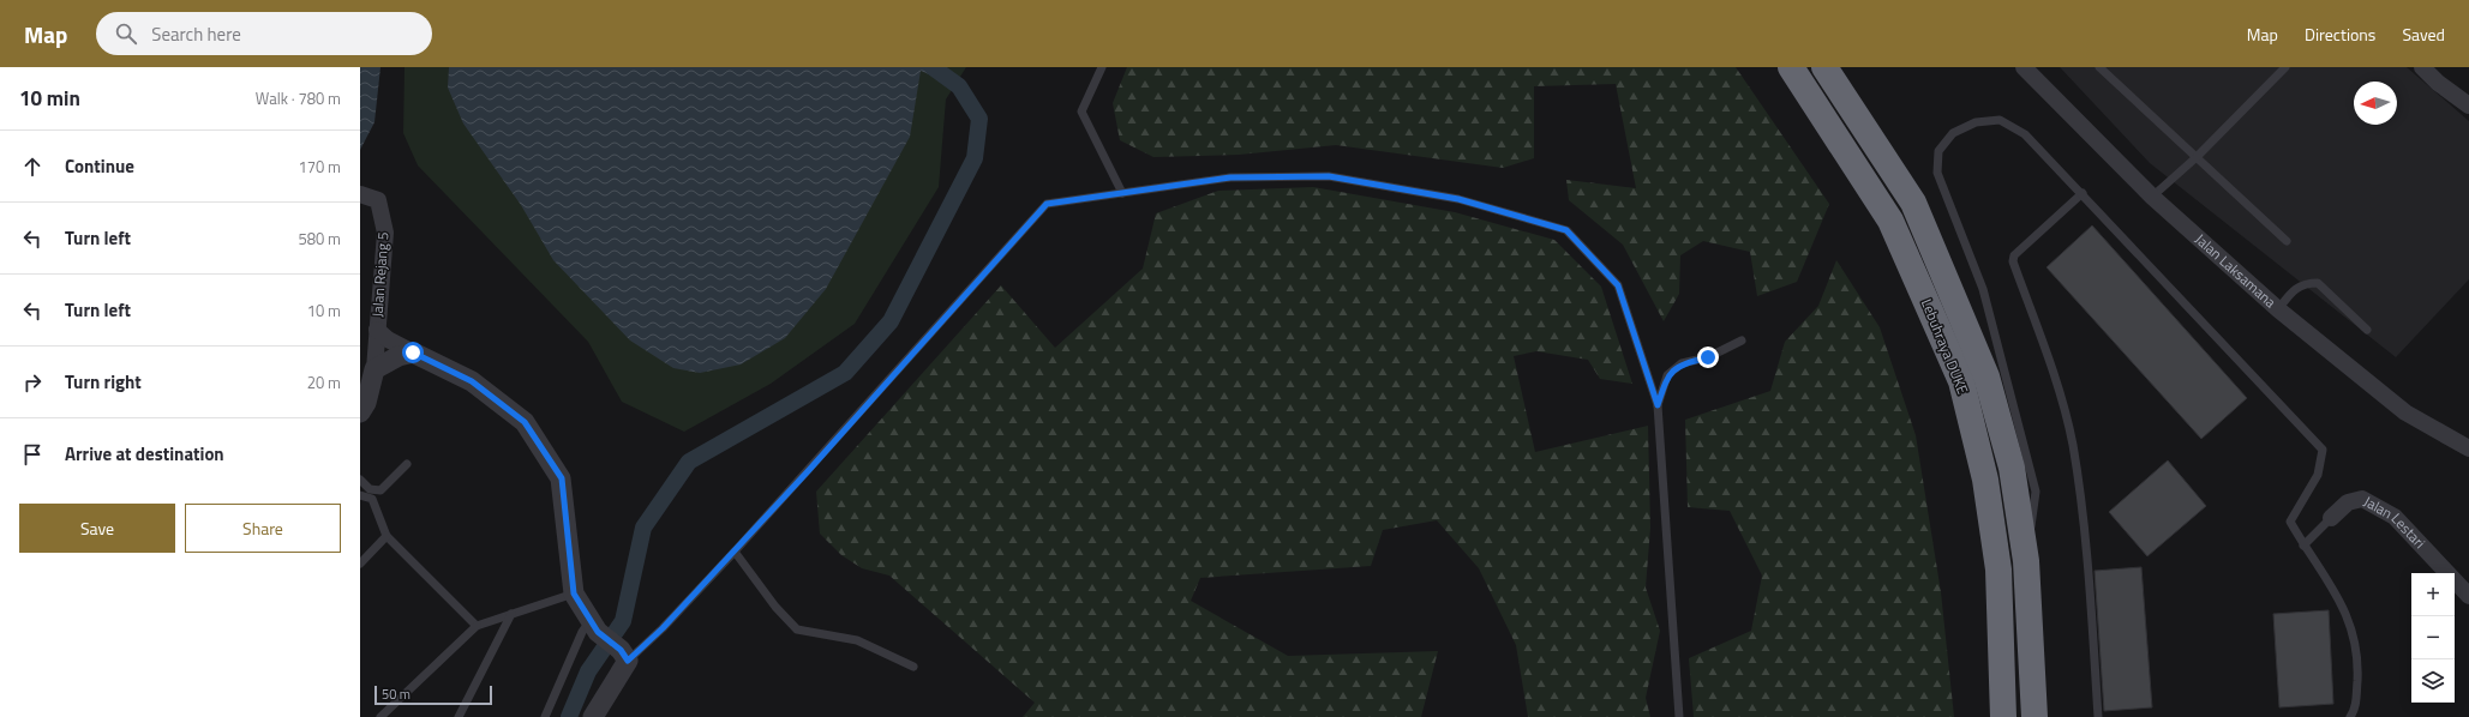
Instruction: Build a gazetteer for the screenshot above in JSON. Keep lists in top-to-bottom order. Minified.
{"streets":{"highway":["Lebuhraya DUKE"],"street":["Jalan Laksamana","Jalan Rejang 5","Jalan Lestari"]},"scale_bar":"50 m","north":"left","page":{"header":"Map","search":"Search here","nav":["Map","Directions","Saved"],"heading":["10 min","Walk · 780 m"],"list":[["Continue","170 m"],["Turn left","580 m"],["Turn left","10 m"],["Turn right","20 m"],"Arrive at destination"],"buttons":["Save","Share"],"map_buttons":["+","−"],"scale":"50 m"}}
